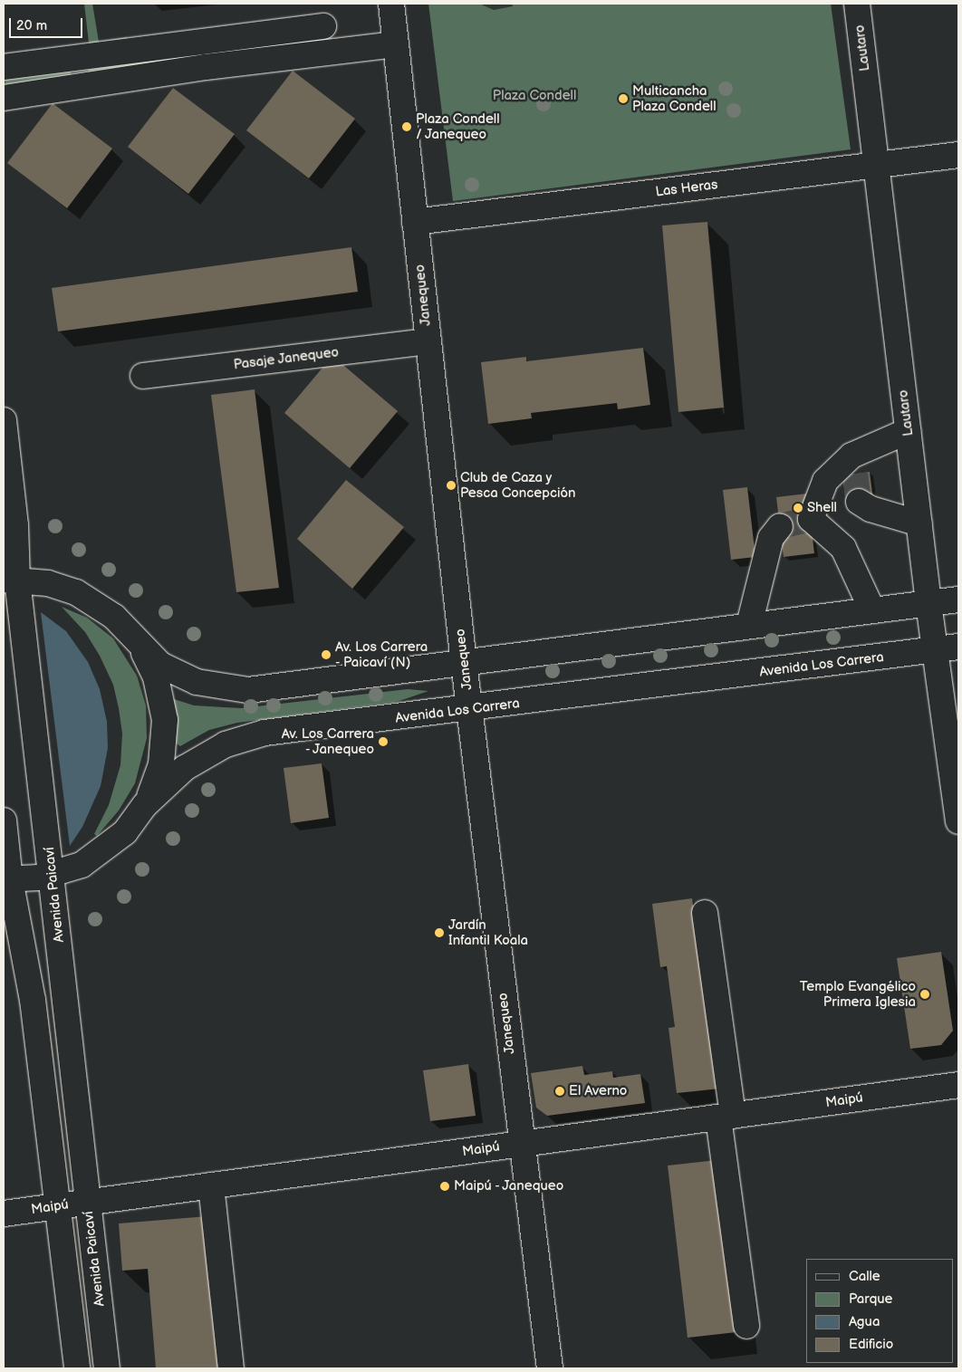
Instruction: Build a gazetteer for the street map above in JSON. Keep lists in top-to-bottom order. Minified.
{"streets":{"main road":["Lautaro","Las Heras","Janequeo","Pasaje Janequeo","Avenida Los Carrera","Avenida Paicaví","Maipú"]},"crossings":[["Lautaro","Las Heras"],["Lautaro","Avenida Los Carrera"],["Las Heras","Janequeo"],["Janequeo","Pasaje Janequeo"],["Janequeo","Avenida Los Carrera"],["Janequeo","Maipú"],["Avenida Los Carrera","Avenida Paicaví"],["Avenida Paicaví","Maipú"]],"parks":["Plaza Condell"],"places":["Multicancha Plaza Condell","Plaza Condell / Janequeo","Club de Caza y Pesca Concepción","Shell","Av. Los Carrera - Paicaví (N)","Av. Los Carrera - Janequeo","Jardín Infantil Koala","Templo Evangélico Primera Iglesia","El Averno","Maipú - Janequeo"],"legend":["Calle","Parque","Agua","Edificio"],"scale_bar":"20 m"}
